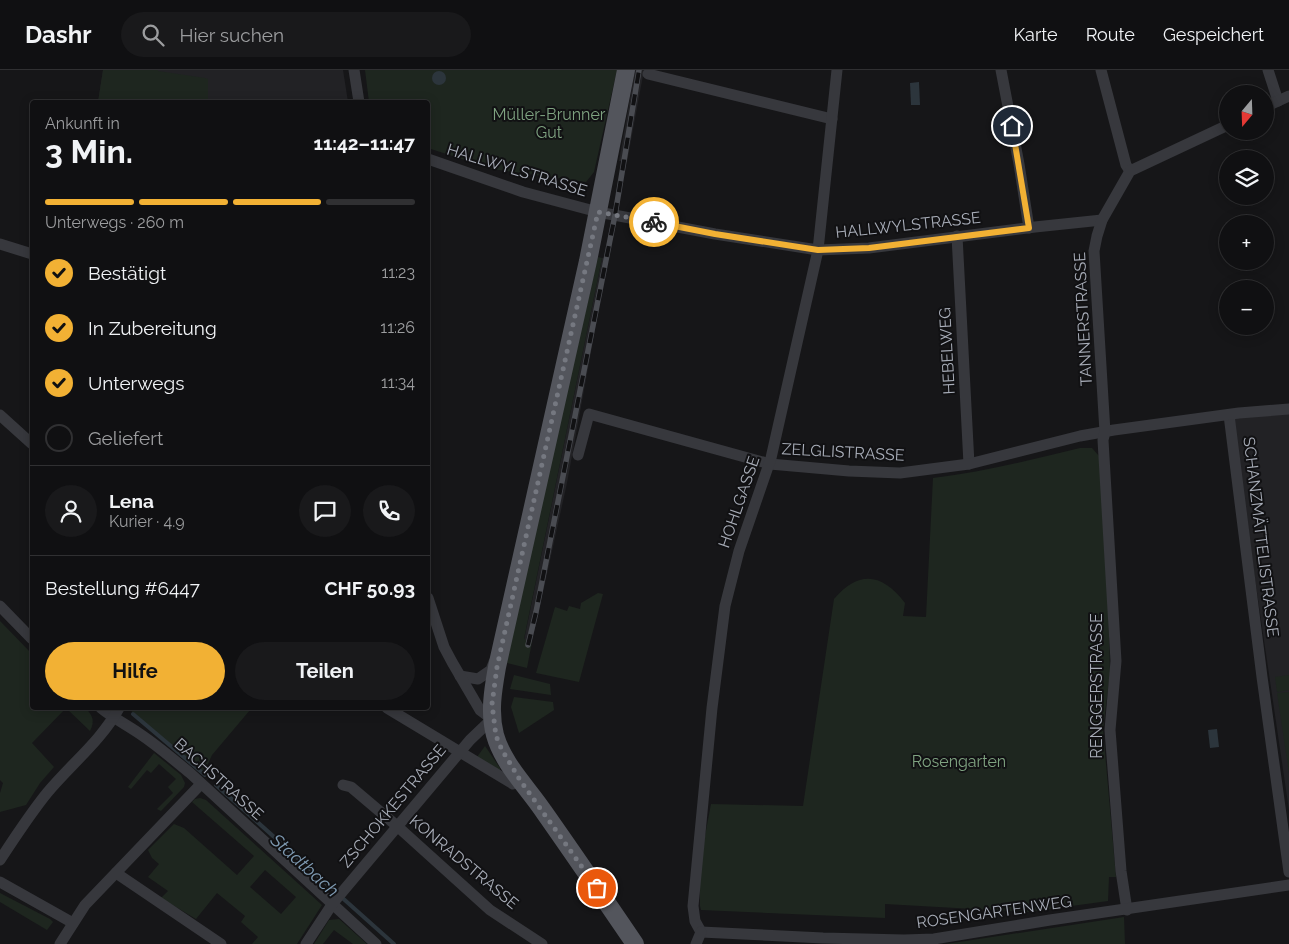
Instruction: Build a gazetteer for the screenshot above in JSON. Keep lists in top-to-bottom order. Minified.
{"streets":{"street":["HALLWYLSTRASSE","TANNERSTRASSE","HEBELWEG","ZELGLISTRASSE","HOHLGASSE","SCHANZMÄTTELISTRASSE","RENGGERSTRASSE","BACHSTRASSE","ZSCHOKKESTRASSE","KONRADSTRASSE","ROSENGARTENWEG"]},"crossings":[["HALLWYLSTRASSE","TANNERSTRASSE"],["HALLWYLSTRASSE","HEBELWEG"],["HALLWYLSTRASSE","HOHLGASSE"],["TANNERSTRASSE","ZELGLISTRASSE"],["TANNERSTRASSE","RENGGERSTRASSE"],["HEBELWEG","ZELGLISTRASSE"],["ZELGLISTRASSE","HOHLGASSE"],["ZELGLISTRASSE","SCHANZMÄTTELISTRASSE"],["ZELGLISTRASSE","RENGGERSTRASSE"],["HOHLGASSE","ROSENGARTENWEG"],["RENGGERSTRASSE","ROSENGARTENWEG"],["BACHSTRASSE","ZSCHOKKESTRASSE"],["ZSCHOKKESTRASSE","KONRADSTRASSE"]],"water":["Stadtbach"],"parks":["Müller-Brunner Gut","Rosengarten"],"north":"bottom","page":{"header":"Dashr","search":"Hier suchen","nav":["Karte","Route","Gespeichert"],"map_buttons":["+","−"],"heading":["3 Min.","Ankunft in","11:42–11:47"],"panel":["Lena","Kurier · 4.9","Bestellung #6447","CHF 50.93"],"bar":"Unterwegs · 260 m","list":[["Bestätigt","11:23"],["In Zubereitung","11:26"],["Unterwegs","11:34"],"Geliefert"],"buttons":["Hilfe","Teilen"]}}
